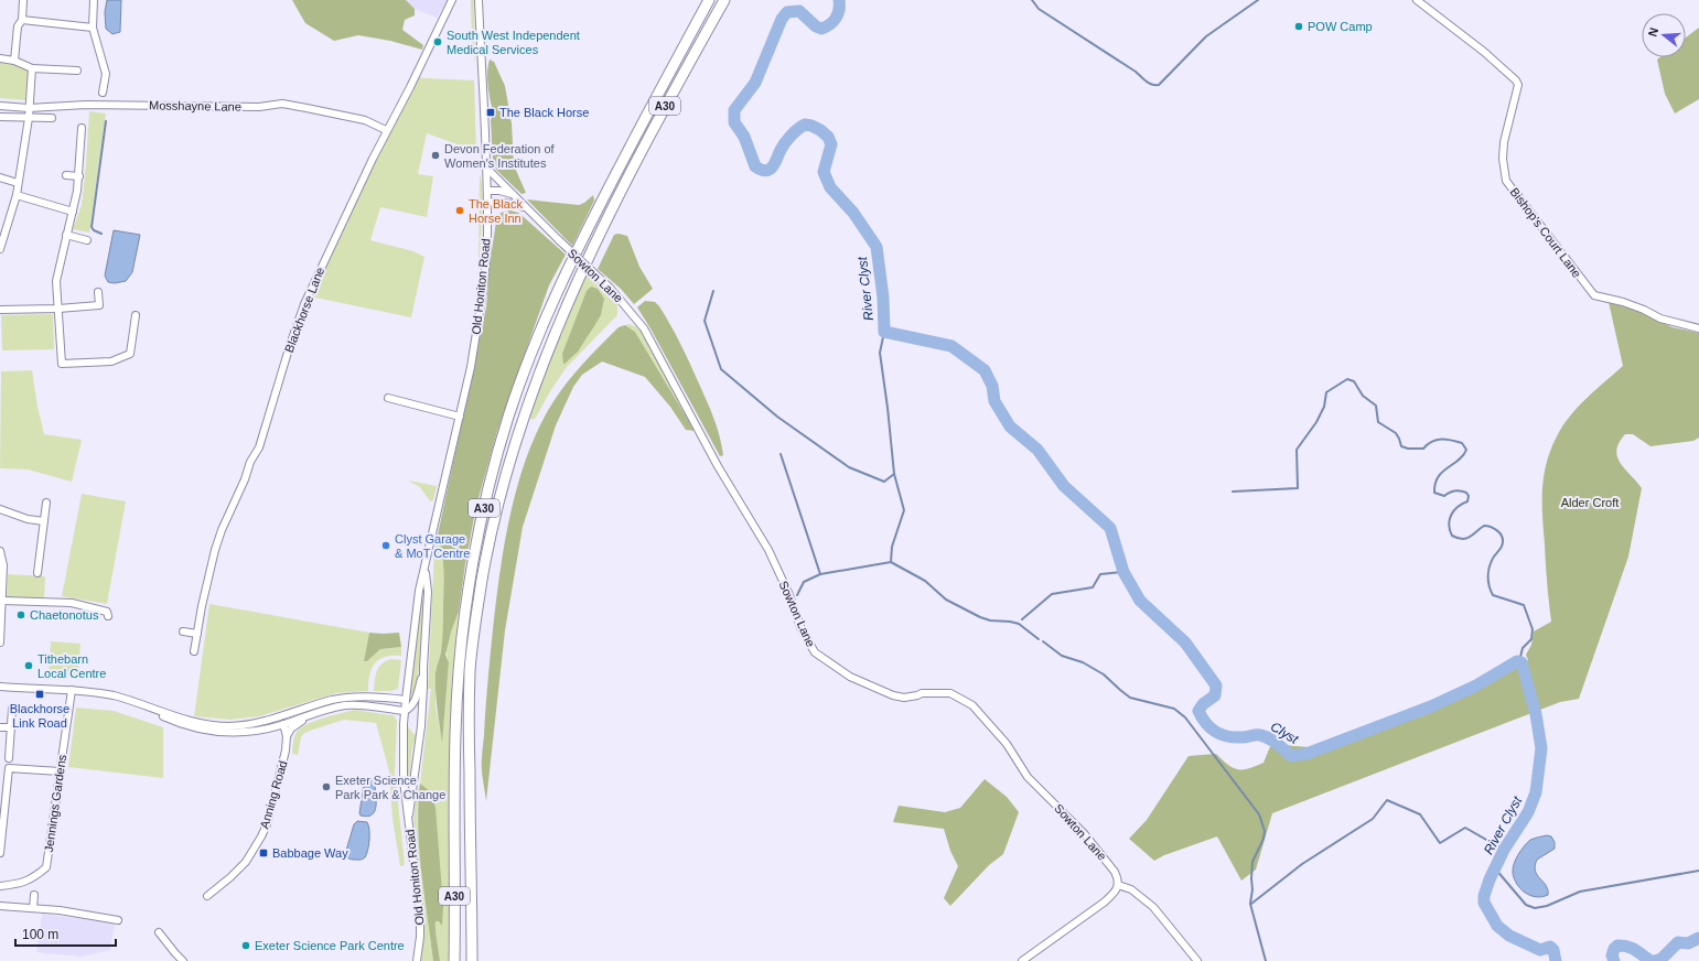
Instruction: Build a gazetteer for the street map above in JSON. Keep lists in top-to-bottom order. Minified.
{"streets":{"highway":["A30"],"street":["Mosshayne Lane","Bishop's Court Lane","Sowton Lane","Old Honiton Road","Blackhorse Lane","Anning Road","Jennings Gardens"]},"crossings":[["Mosshayne Lane","Blackhorse Lane"],["Sowton Lane","Old Honiton Road"]],"water":["River Clyst","Clyst"],"parks":["Alder Croft"],"places":{"other":["POW Camp","South West Independent Medical Services","Devon Federation of Women's Institutes","The Black Horse Inn","Clyst Garage & MoT Centre","Chaetonotus","Tithebarn Local Centre","Exeter Science Park Park & Change","Exeter Science Park Centre"],"transit":["The Black Horse","Blackhorse Link Road","Babbage Way"]},"scale_bar":"100 m","north":"left"}
